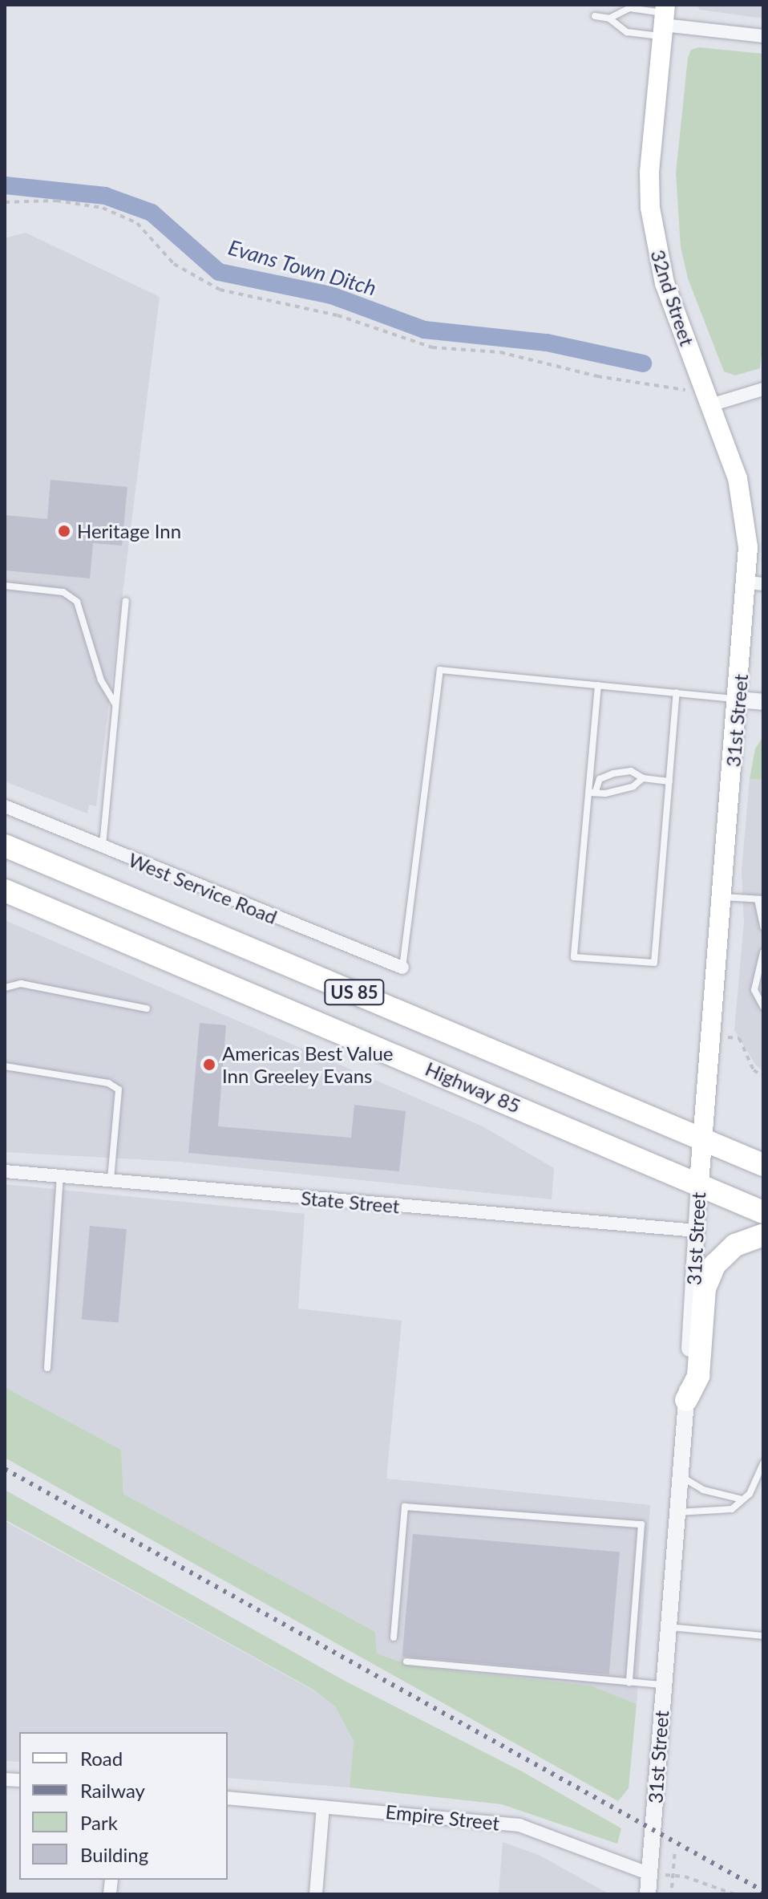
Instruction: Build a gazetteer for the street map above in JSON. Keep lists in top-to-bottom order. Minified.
{"streets":{"highway":["US 85","Highway 85"],"main road":["32nd Street","31st Street"],"street":["West Service Road","State Street","Empire Street"]},"crossings":[["32nd Street","31st Street"],["31st Street","US 85"],["31st Street","Highway 85"],["31st Street","State Street"],["31st Street","Empire Street"]],"water":["Evans Town Ditch"],"places":["Heritage Inn","Americas Best Value Inn Greeley Evans"],"legend":["Road","Railway","Park","Building"]}
